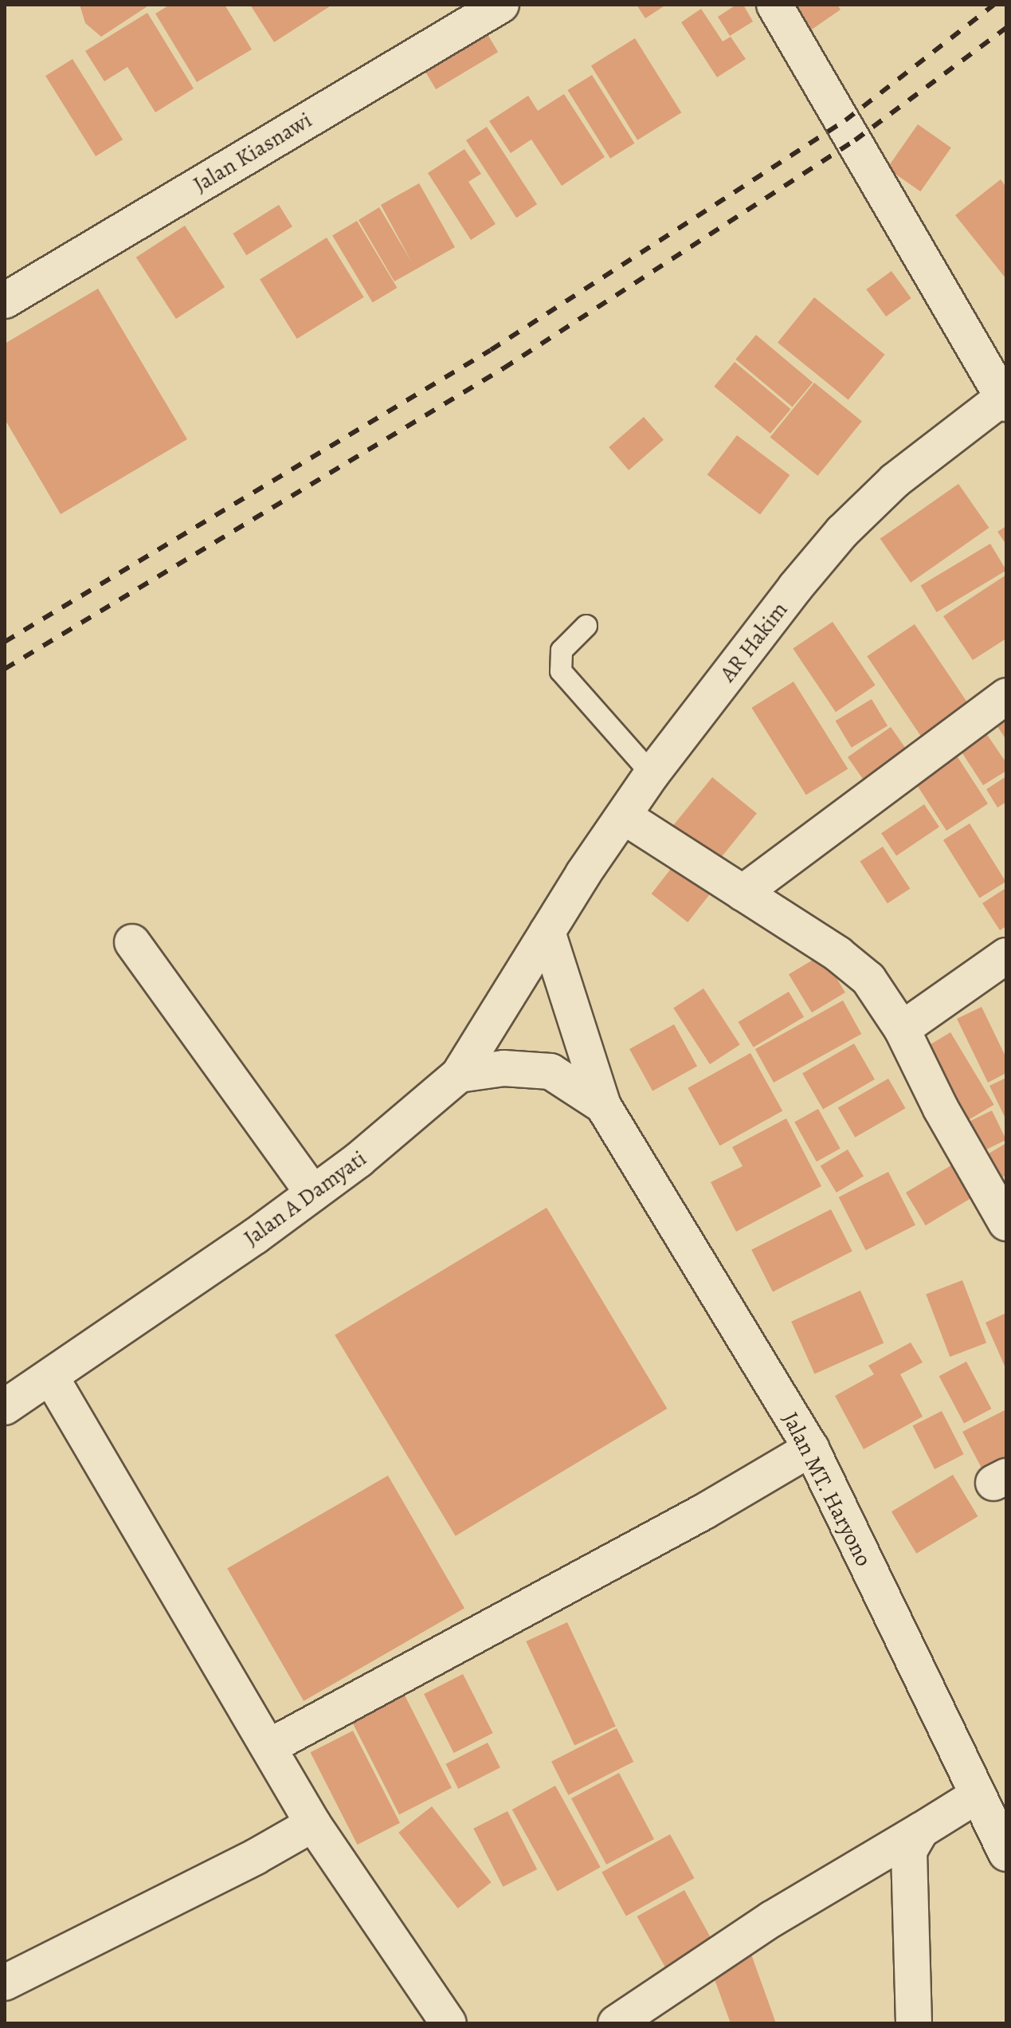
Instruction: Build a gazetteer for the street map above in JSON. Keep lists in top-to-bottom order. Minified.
{"streets":{"street":["Jalan Kiasnawi","AR Hakim","Jalan A Damyati","Jalan MT. Haryono"]},"crossings":[["AR Hakim","Jalan A Damyati"],["AR Hakim","Jalan MT. Haryono"],["Jalan A Damyati","Jalan MT. Haryono"]]}
